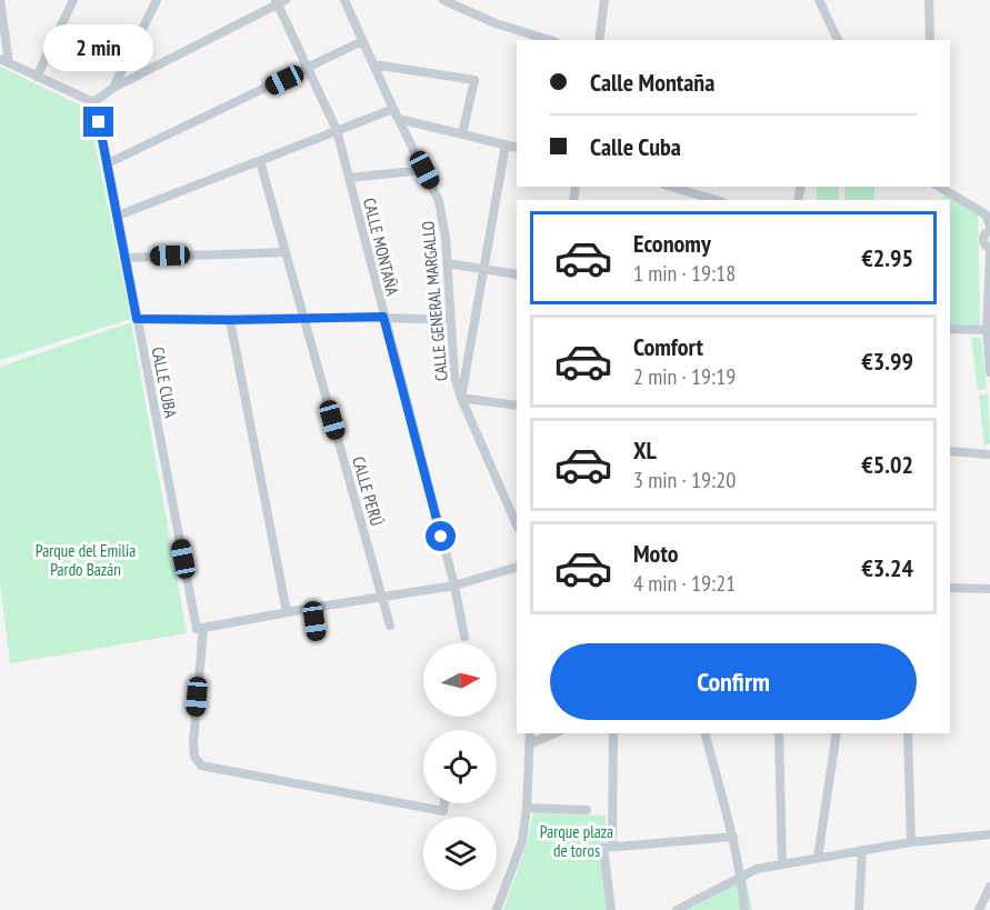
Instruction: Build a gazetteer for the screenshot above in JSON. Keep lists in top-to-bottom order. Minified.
{"streets":{"street":["CALLE MONTAÑA","CALLE GENERAL MARGALLO","CALLE CUBA","CALLE PERÚ"]},"parks":["Parque del Emilia Pardo Bazán","Parque plaza de toros"],"north":"right","page":{"bubble":"2 min","banner":["Calle Montaña","Calle Cuba"],"list":[{"name":"Economy","note":"1 min · 19:18","value":"€2.95"},{"name":"Comfort","note":"2 min · 19:19","value":"€3.99"},{"name":"XL","note":"3 min · 19:20","value":"€5.02"},{"name":"Moto","note":"4 min · 19:21","value":"€3.24"}],"buttons":"Confirm"}}
